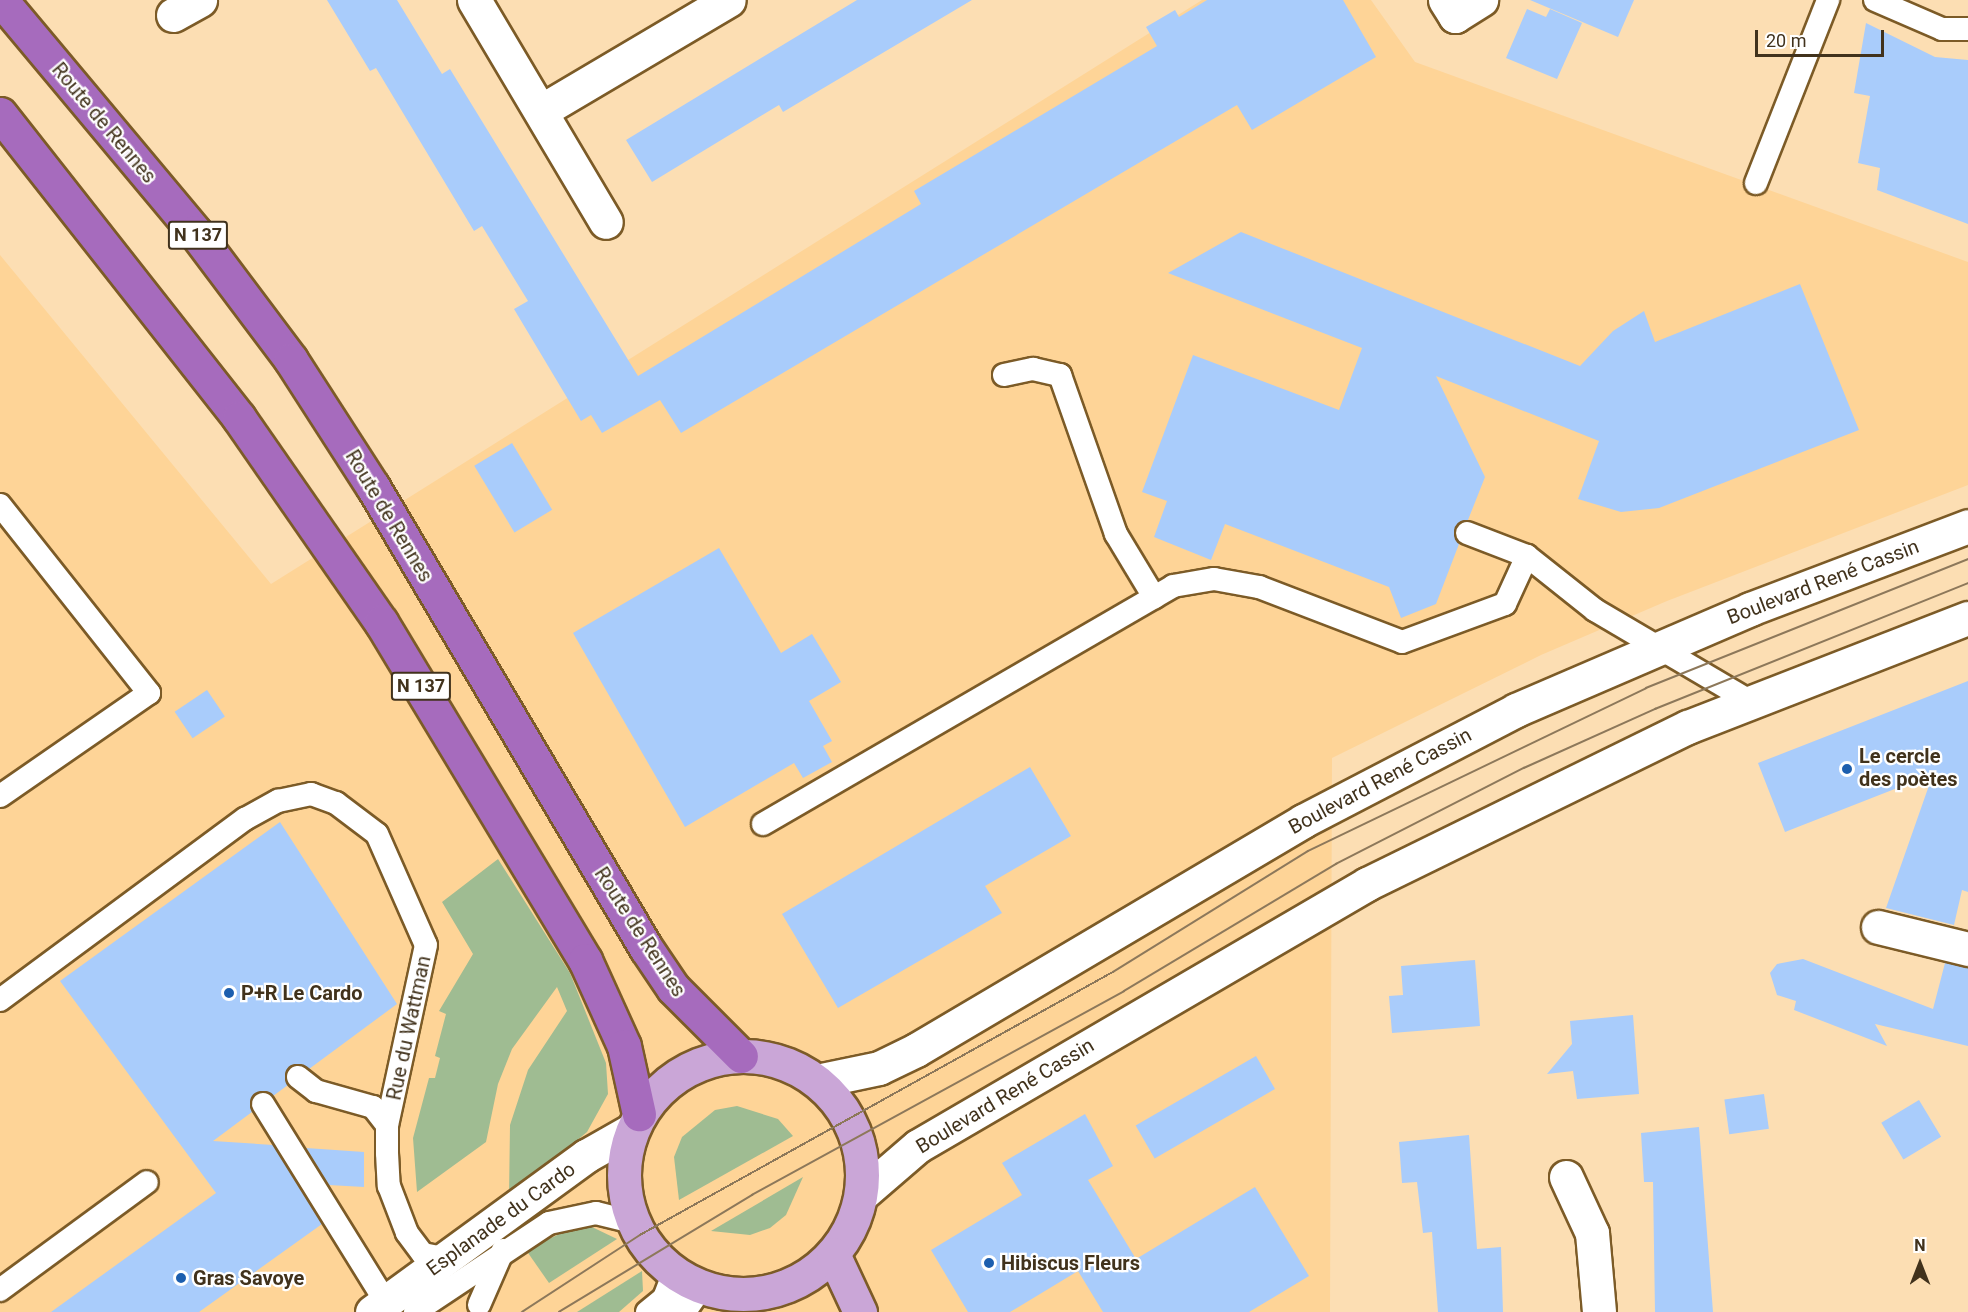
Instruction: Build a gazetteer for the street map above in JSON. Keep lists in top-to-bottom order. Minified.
{"streets":{"highway":["Route de Rennes","N 137"],"main road":["Boulevard René Cassin","Esplanade du Cardo"],"lane":["Rue du Wattman"]},"crossings":[["N 137","Esplanade du Cardo"],["Rue du Wattman","Esplanade du Cardo"]],"places":["Le cercle des poètes","P+R Le Cardo","Hibiscus Fleurs","Gras Savoye"],"scale_bar":"20 m","north":"top"}
